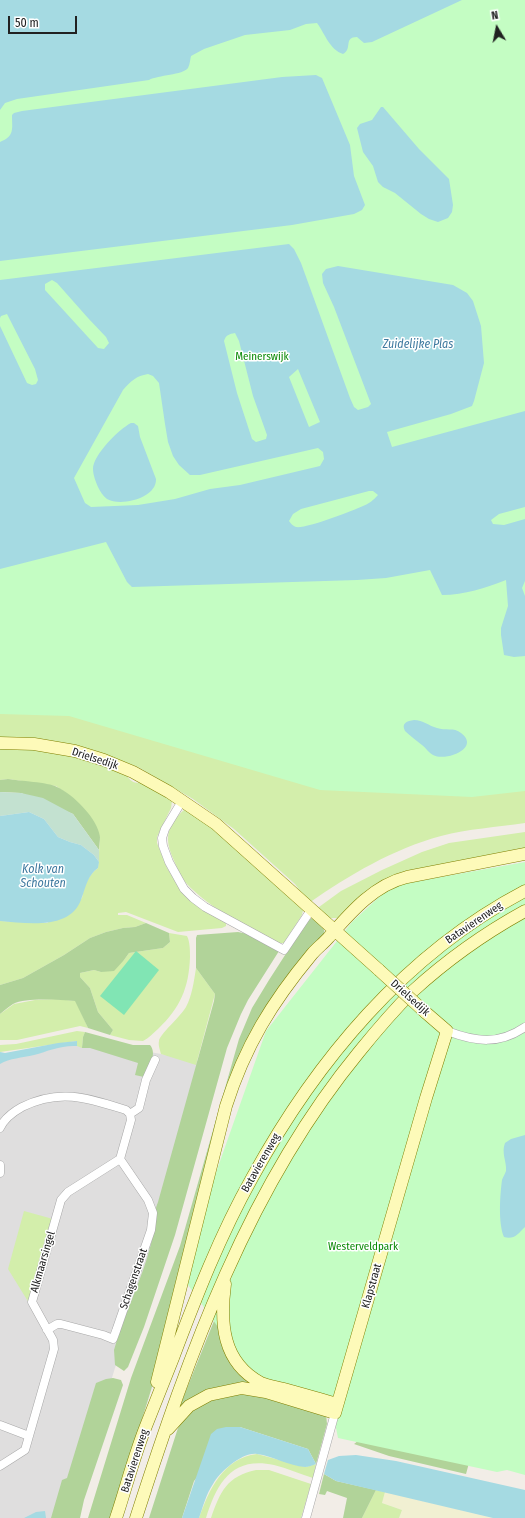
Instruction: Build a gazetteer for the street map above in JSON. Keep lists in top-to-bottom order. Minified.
{"streets":{"main road":["Drielsedijk","Batavierenweg","Klapstraat"],"street":["Alkmaarsingel","Schagenstraat"]},"crossings":[["Drielsedijk","Klapstraat"],["Alkmaarsingel","Schagenstraat"]],"water":["Zuidelijke Plas","Kolk van Schouten"],"parks":["Meinerswijk","Westerveldpark"],"scale_bar":"50 m","north":"top"}
